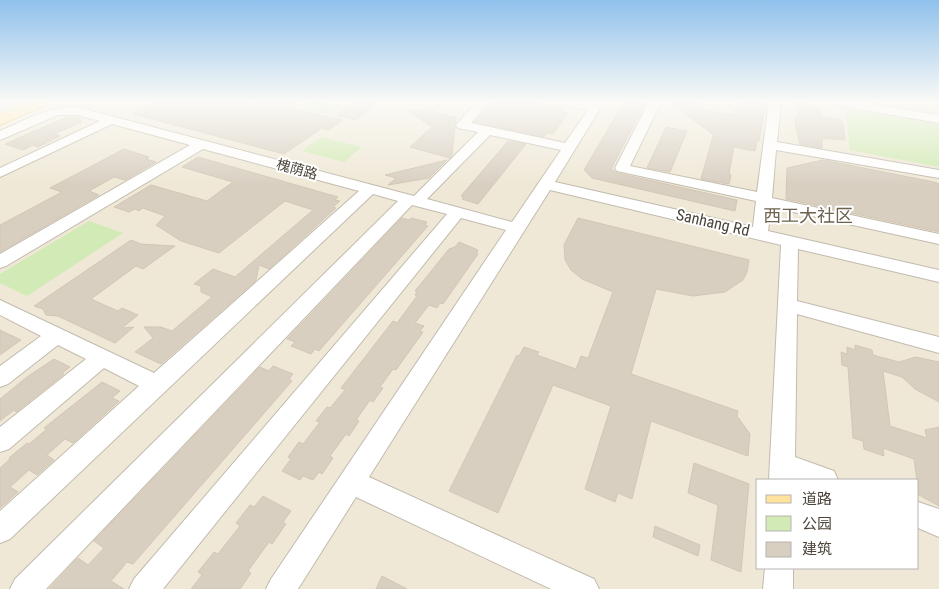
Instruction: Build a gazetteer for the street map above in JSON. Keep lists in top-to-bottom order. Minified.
{"streets":{"street":["槐荫路","Sanhang Rd"]},"districts":["西工大社区"],"legend":["道路","公园","建筑"]}
